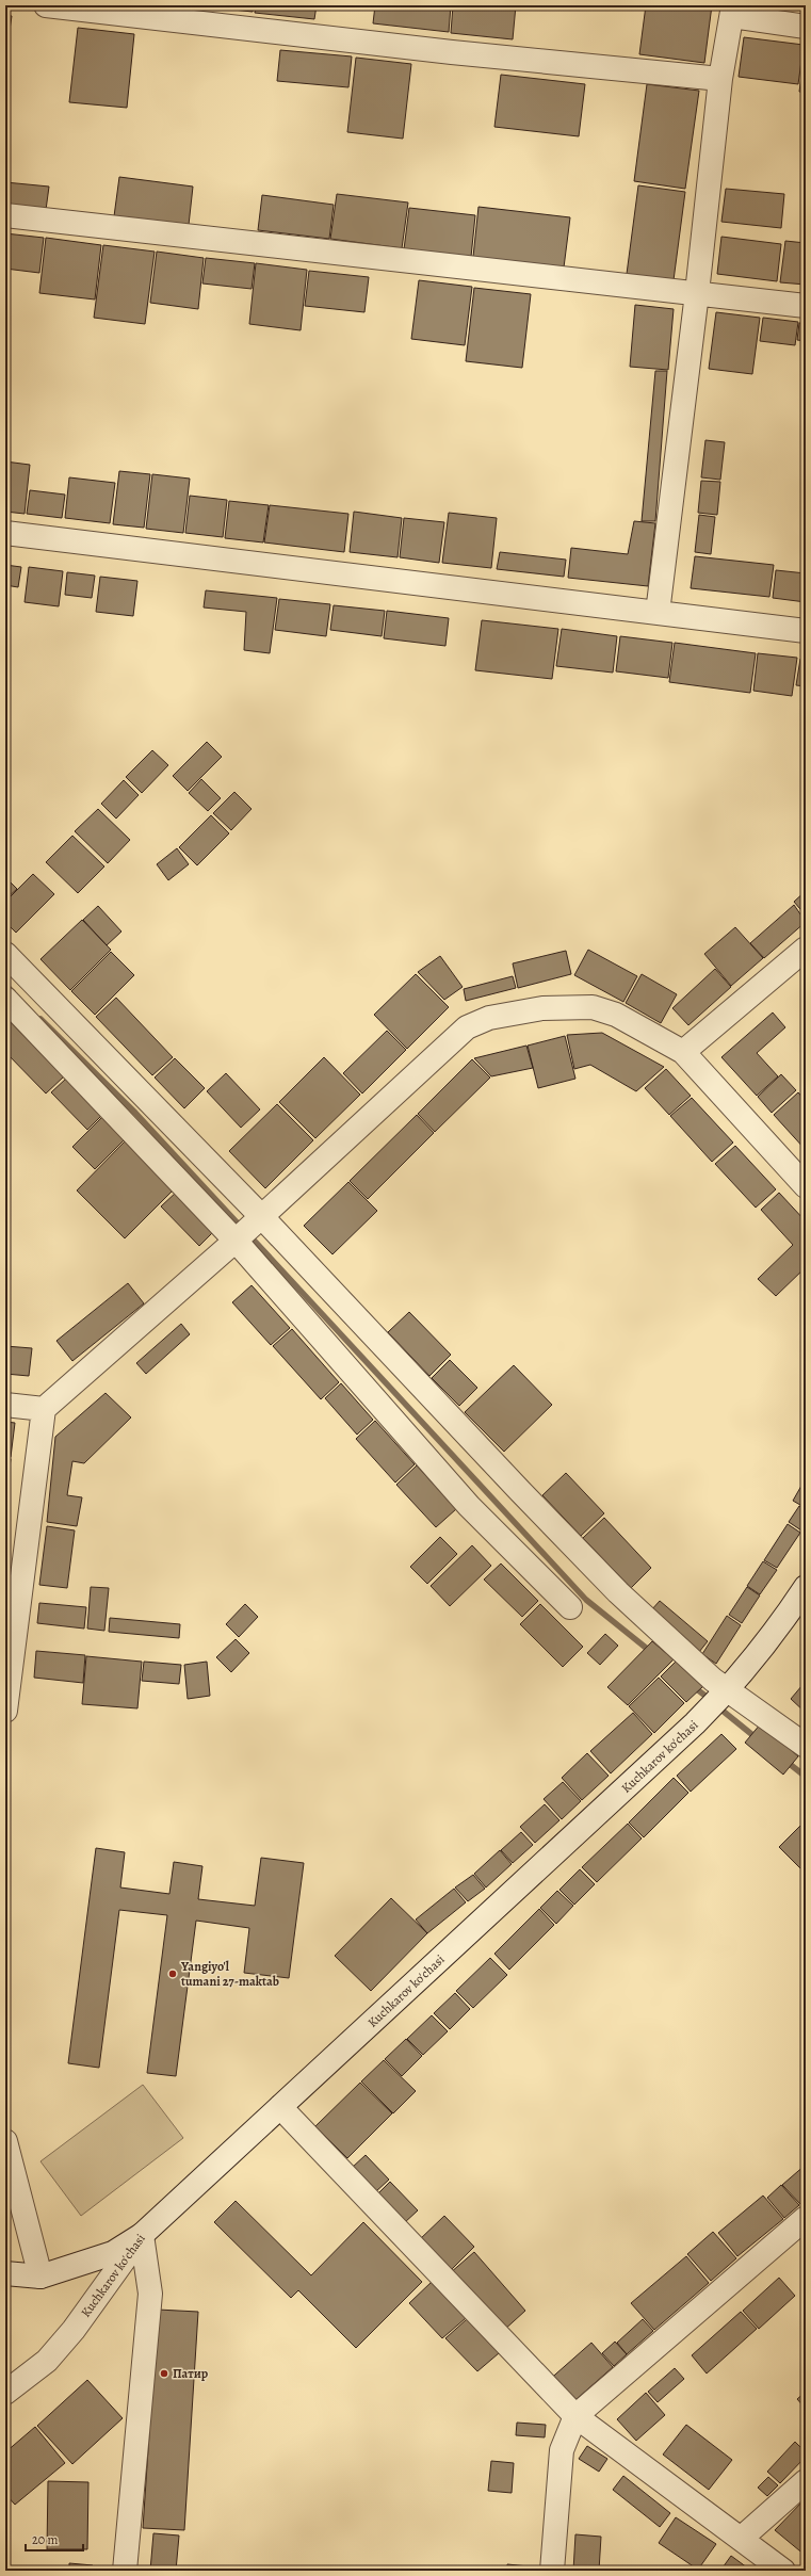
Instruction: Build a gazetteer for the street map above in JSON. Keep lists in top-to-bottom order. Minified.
{"streets":{"street":["Kuchkarov ko'chasi"]},"places":["Yangiyo'l tumani 27-maktab","Патир"],"scale_bar":"20 m"}
